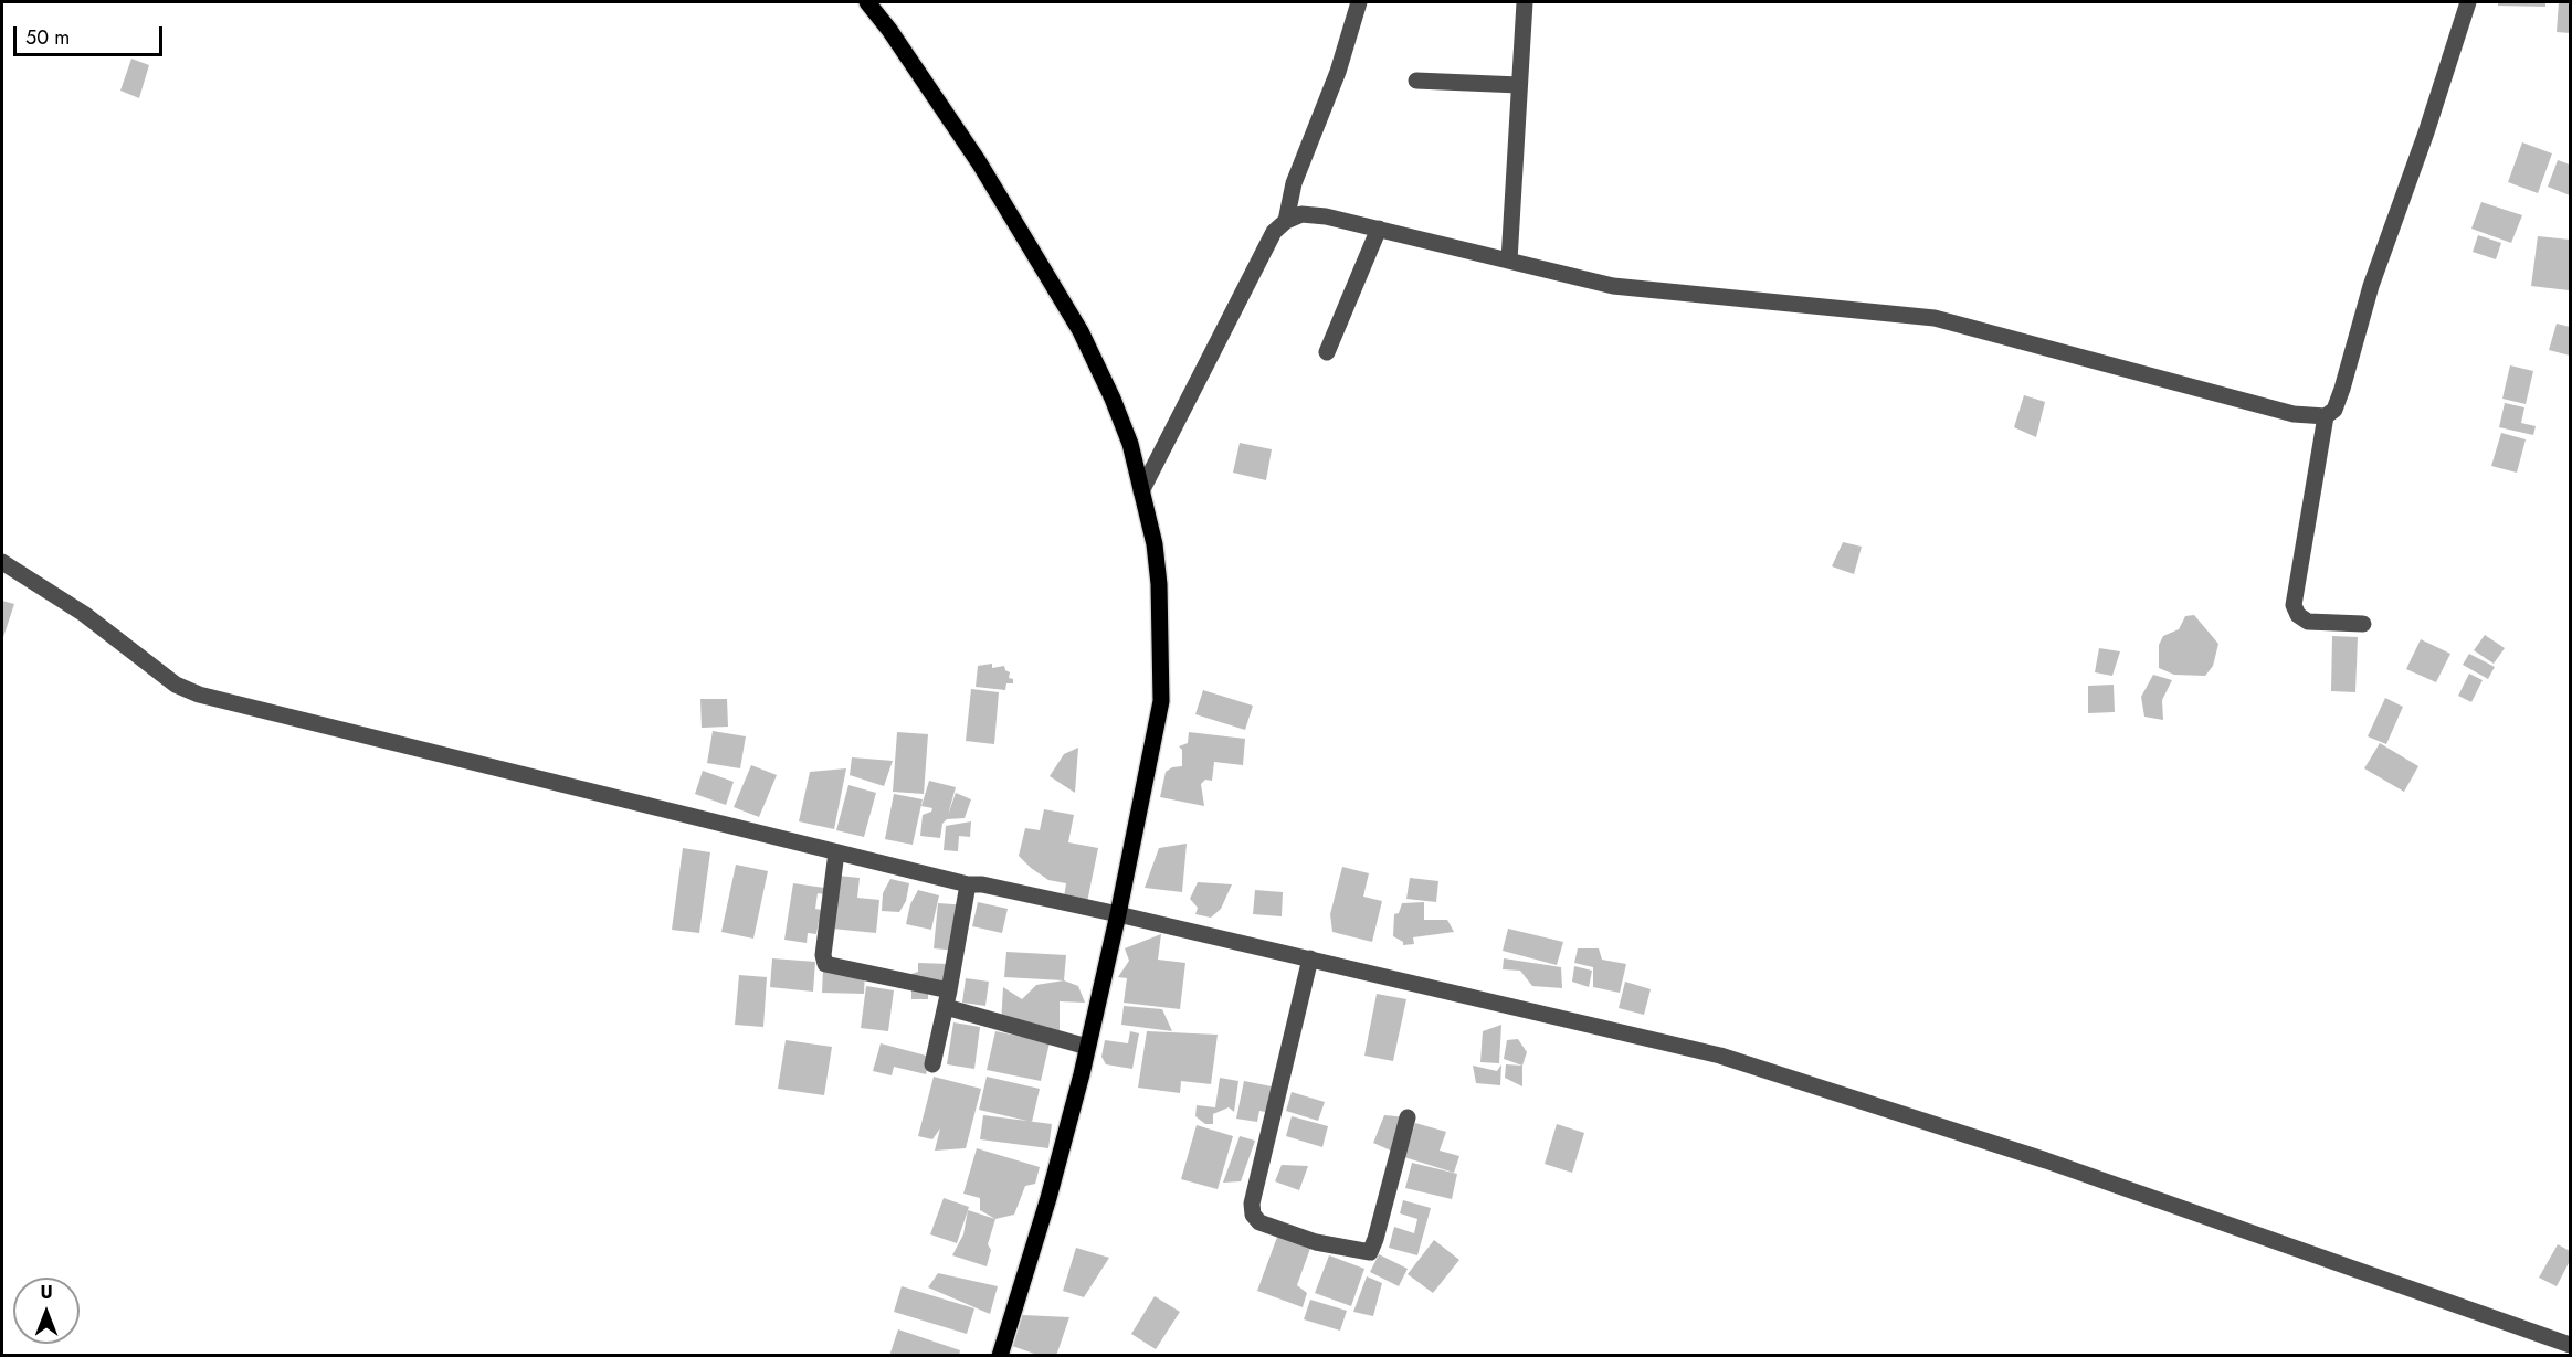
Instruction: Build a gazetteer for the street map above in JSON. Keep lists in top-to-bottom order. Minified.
{"scale_bar":"50 m","north":"top"}
